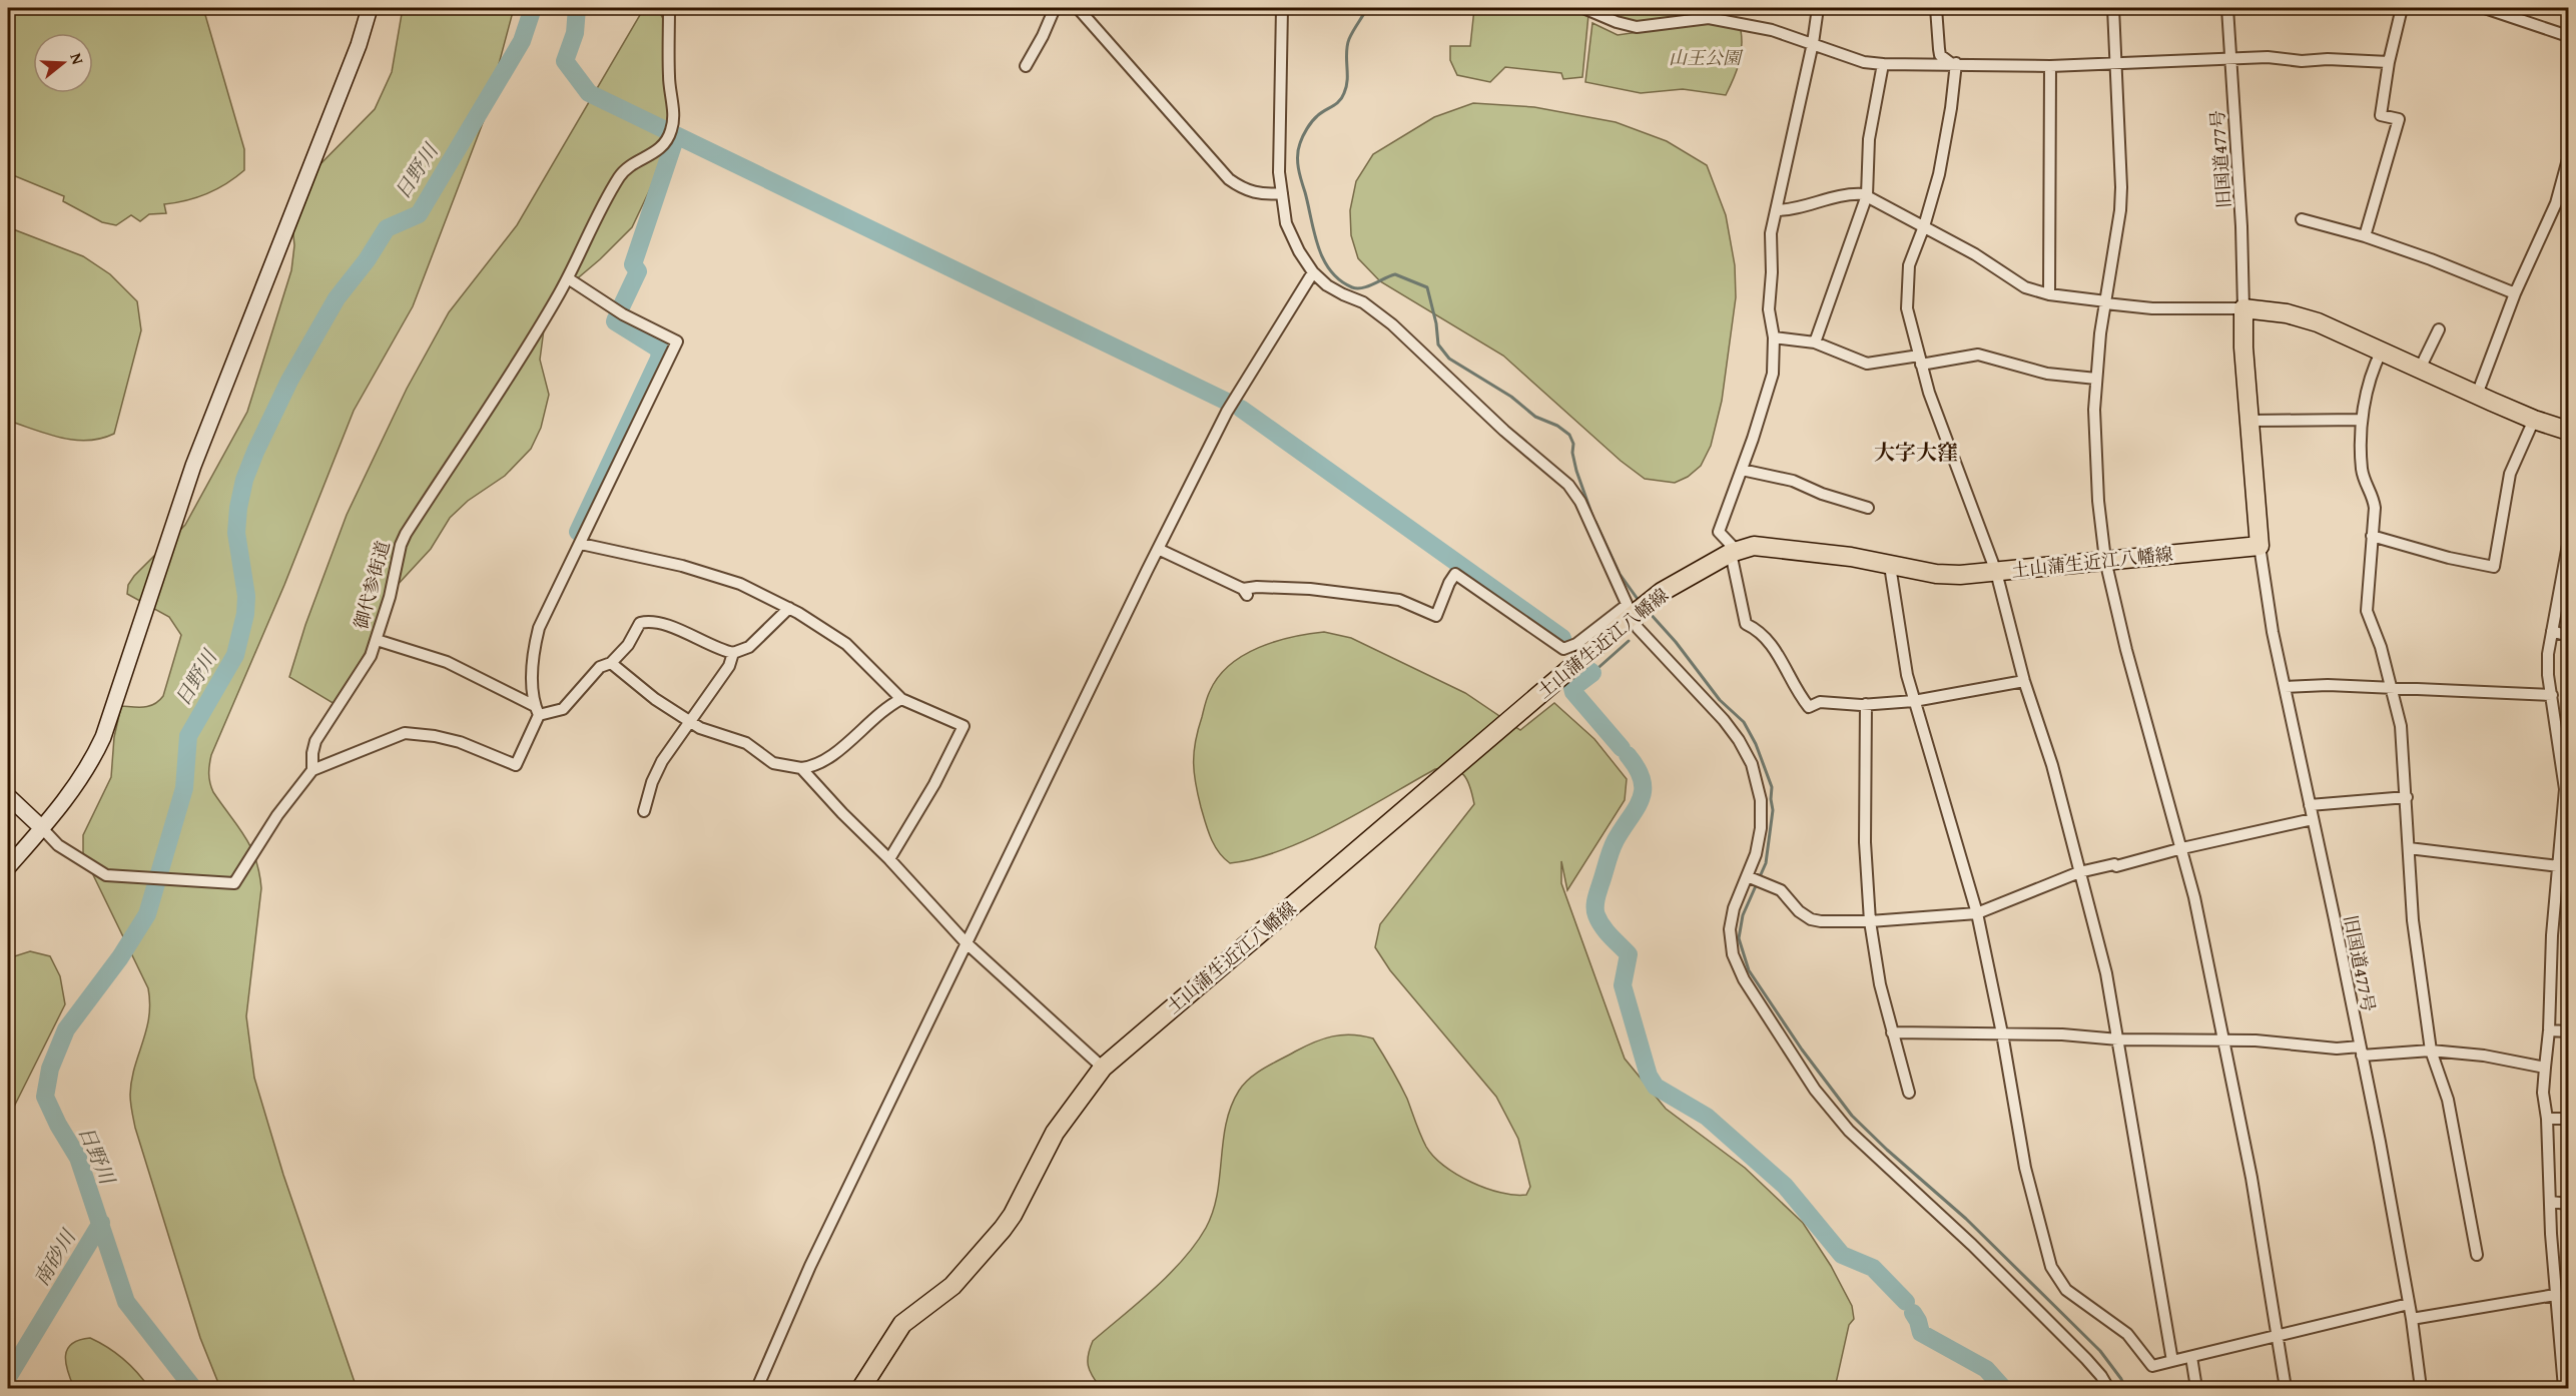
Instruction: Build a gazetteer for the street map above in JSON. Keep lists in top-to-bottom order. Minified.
{"streets":{"main road":["土山蒲生近江八幡線"],"street":["旧国道477号","御代参街道"]},"crossings":[["旧国道477号","土山蒲生近江八幡線"]],"districts":["大字大窪"],"water":["日野川","南砂川"],"parks":["山王公園"],"north":"right"}
